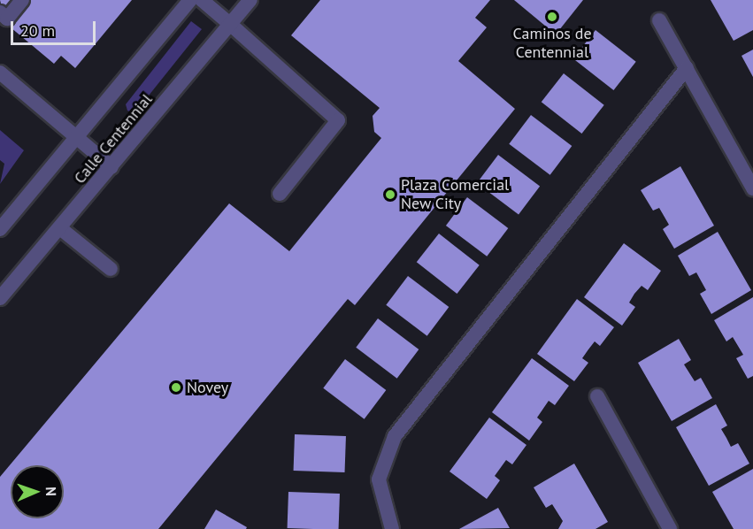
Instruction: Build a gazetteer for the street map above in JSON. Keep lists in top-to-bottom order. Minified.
{"streets":{"street":["Calle Centennial"]},"places":["Caminos de Centennial","Plaza Comercial New City","Novey"],"scale_bar":"20 m","north":"right"}
